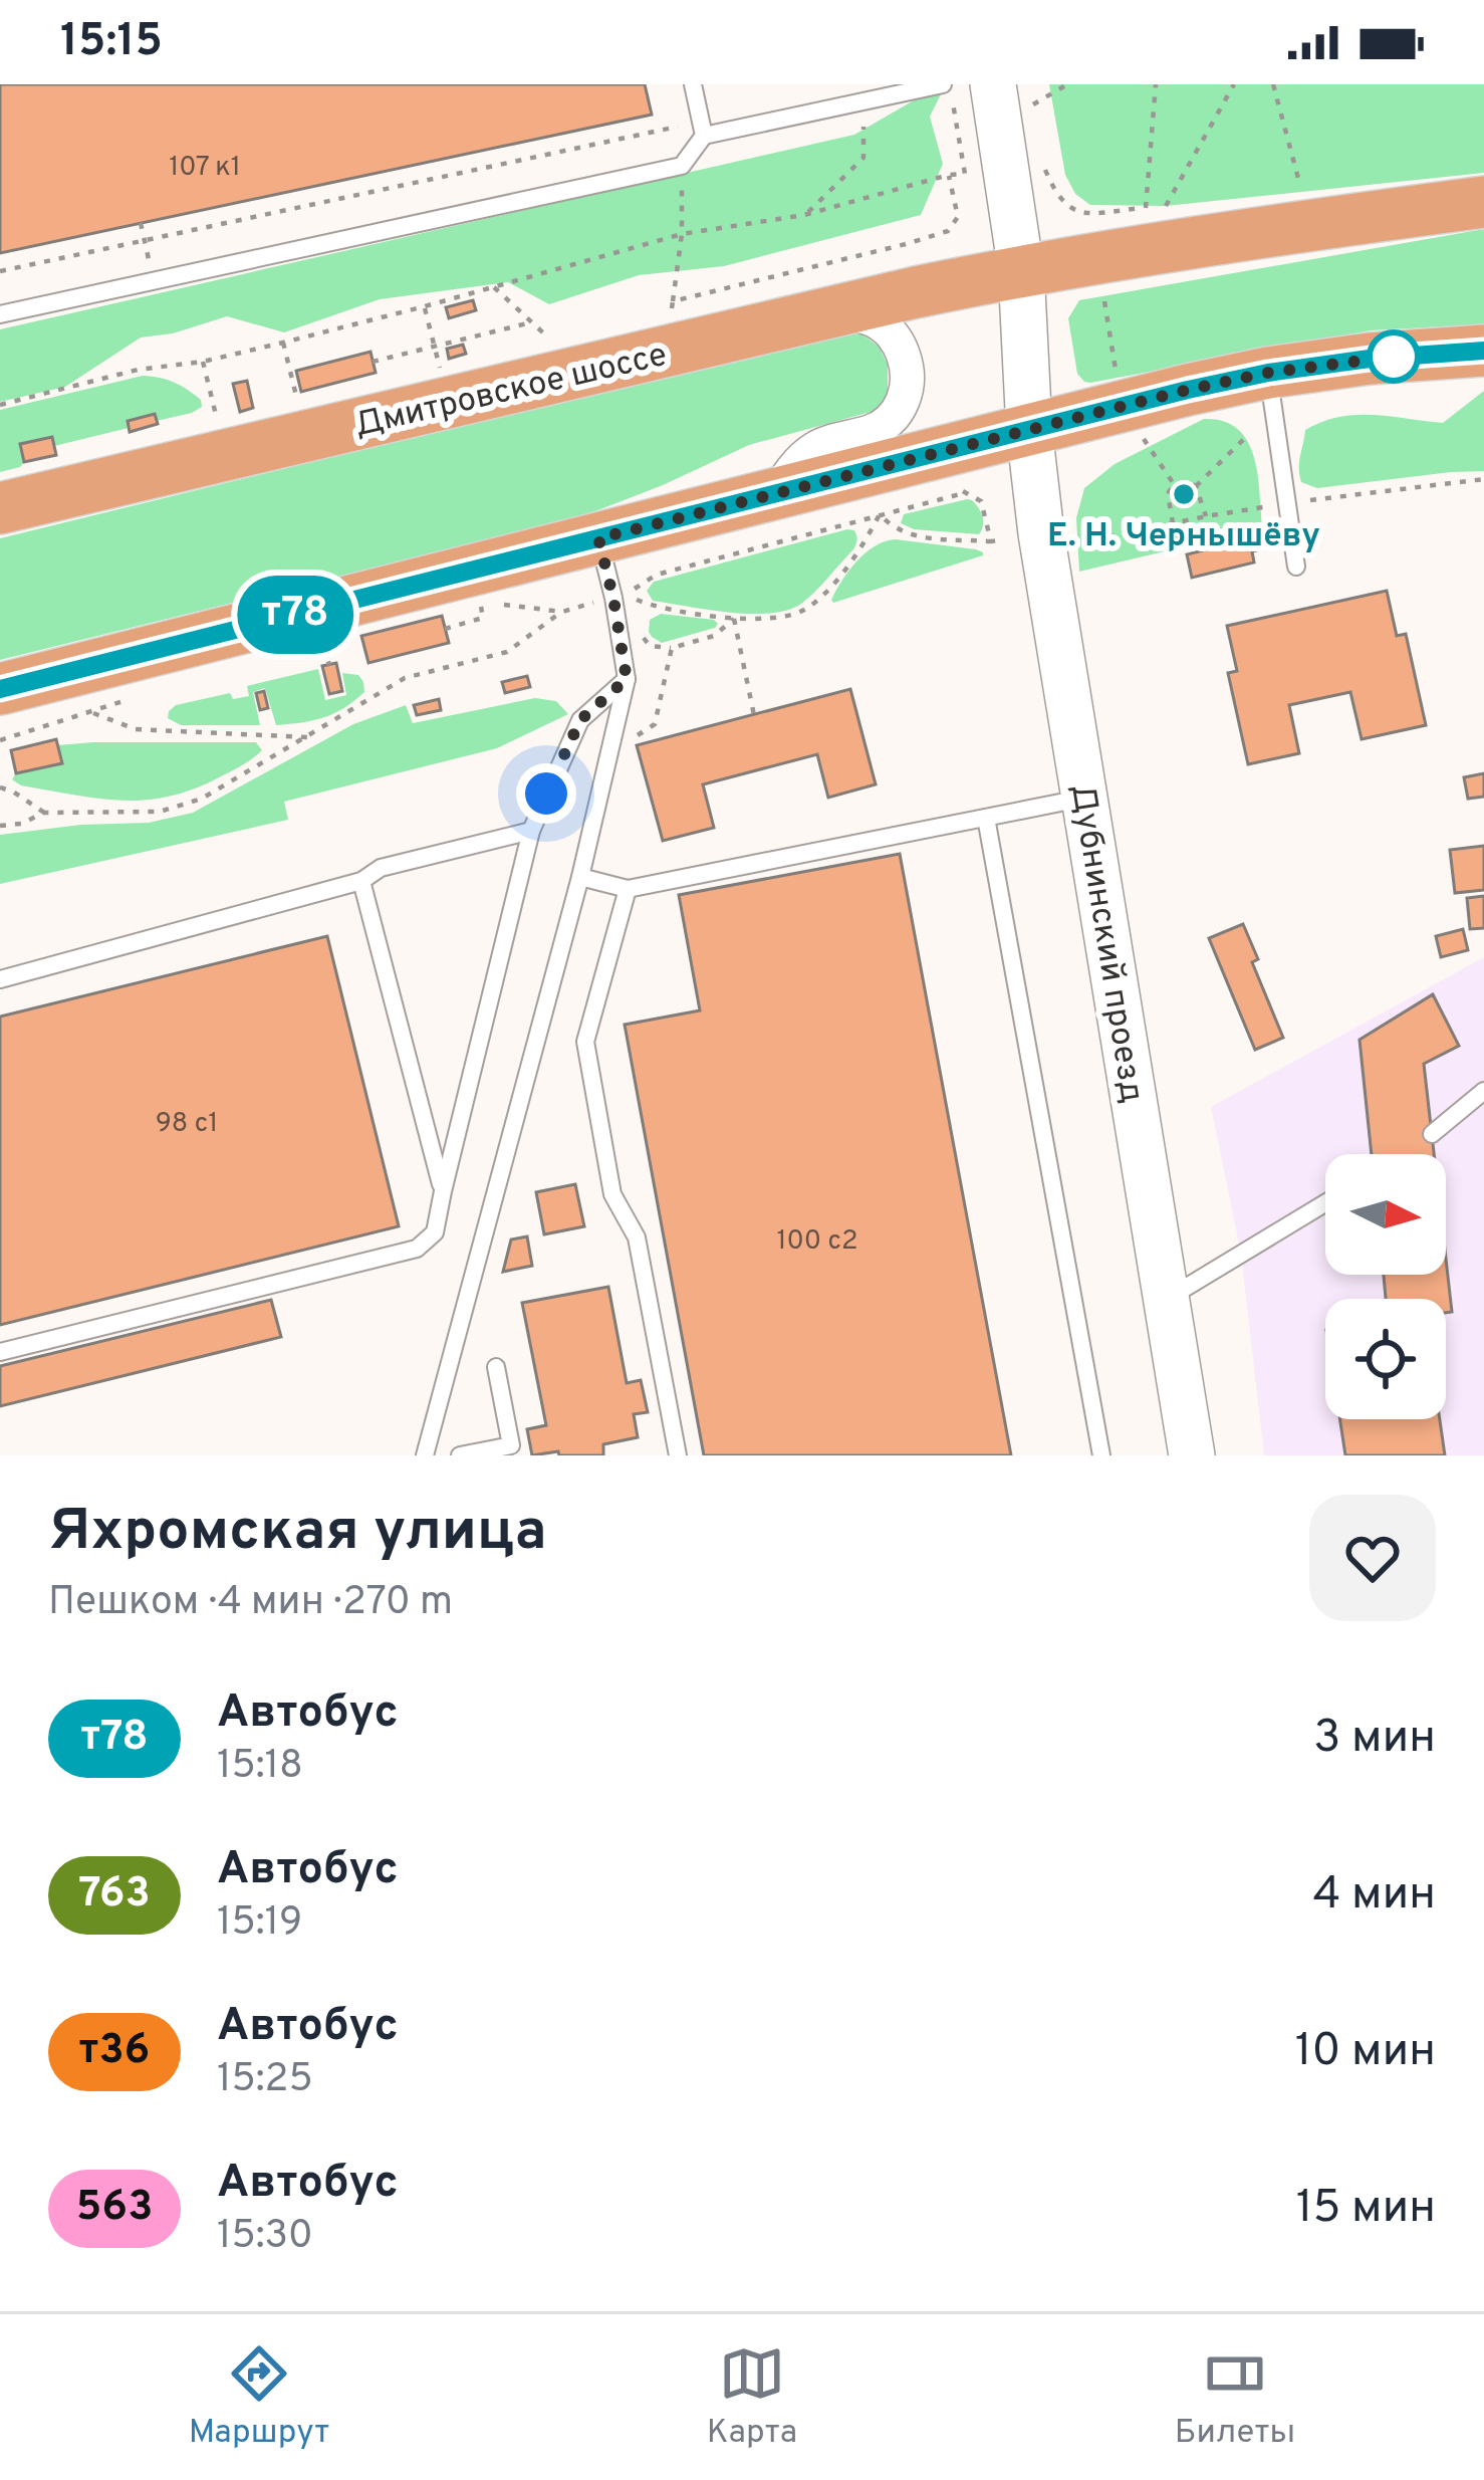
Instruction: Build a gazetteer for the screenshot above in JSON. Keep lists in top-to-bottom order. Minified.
{"streets":{"main road":["Дмитровское шоссе"],"street":["Дубнинский проезд"]},"places":["Е. Н. Чернышёву"],"lines":["bus line т78"],"house_numbers":["107 к1","98 с1","100 с2"],"north":"right","page":{"status":"15:15","on_map":"т78","heading":["Яхромская улица","Пешком · 4 мин · 270 m"],"list":[{"mark":"т78","name":"Автобус","note":"15:18","value":"3 мин"},{"mark":"763","name":"Автобус","note":"15:19","value":"4 мин"},{"mark":"т36","name":"Автобус","note":"15:25","value":"10 мин"},{"mark":"563","name":"Автобус","note":"15:30","value":"15 мин"}],"tabs":["Маршрут","Карта","Билеты"]}}
